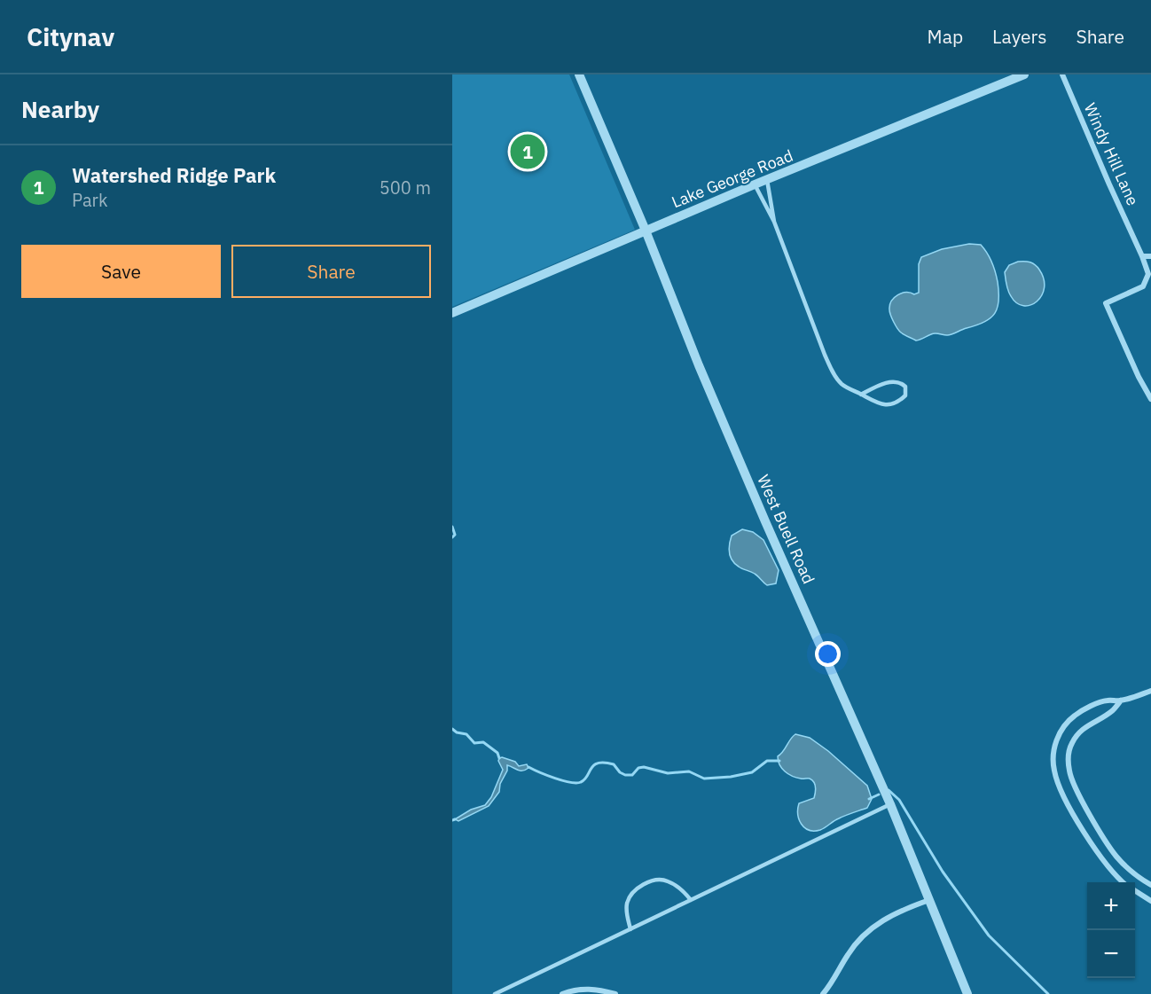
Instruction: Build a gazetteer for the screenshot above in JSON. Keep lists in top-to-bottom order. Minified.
{"streets":{"street":["Windy Hill Lane","Lake George Road","West Buell Road"]},"crossings":[["Lake George Road","West Buell Road"]],"page":{"header":"Citynav","nav":["Map","Layers","Share"],"heading":"Nearby","pins":"1","list":[{"mark":"1","name":"Watershed Ridge Park","note":"Park","value":"500 m"}],"buttons":["Save","Share"],"map_buttons":["+","−"]}}
